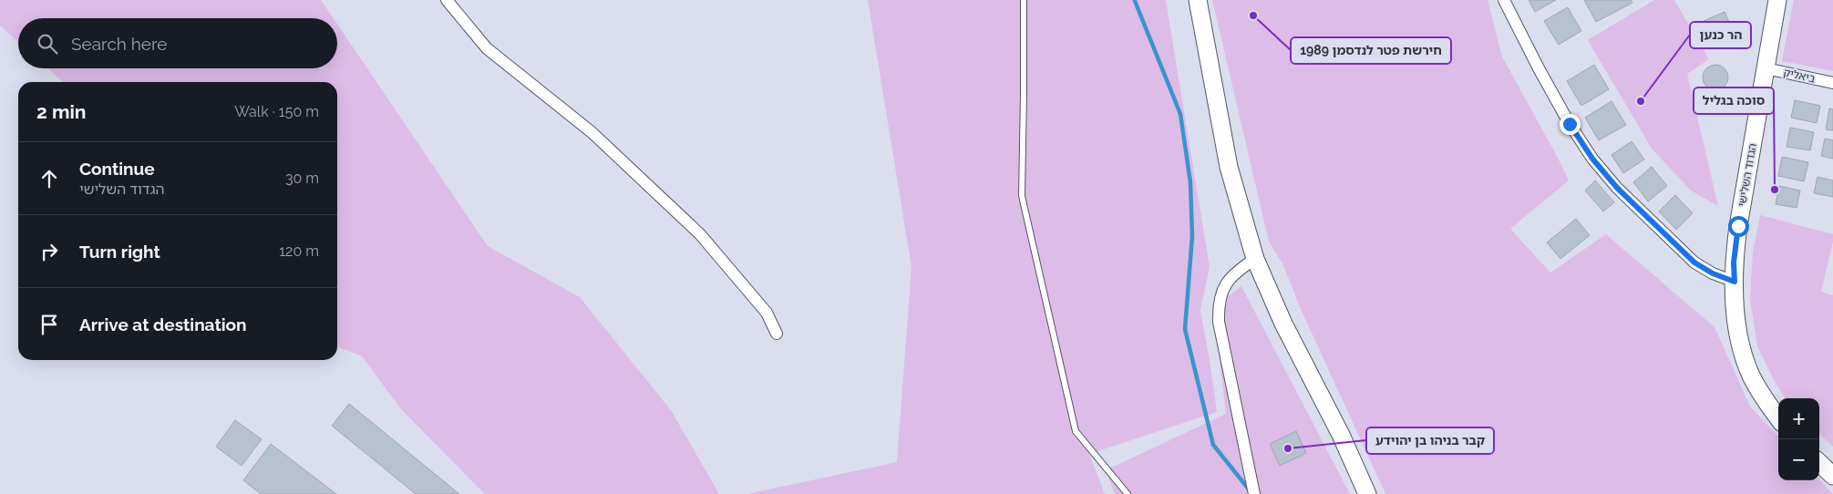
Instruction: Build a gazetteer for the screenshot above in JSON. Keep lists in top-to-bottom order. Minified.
{"streets":{"main road":["הגדוד השלישי"],"street":["ביאליק"]},"crossings":[["ביאליק","הגדוד השלישי"]],"places":["חירשת פטר לנדסמן 1989","הר כנען","סוכה בגליל","קבר בניהו בן יהוידע"],"page":{"search":"Search here","heading":["2 min","Walk · 150 m"],"list":[["Continue","הגדוד השלישי","30 m"],["Turn right","120 m"],"Arrive at destination"],"map_buttons":["+","−"]}}
